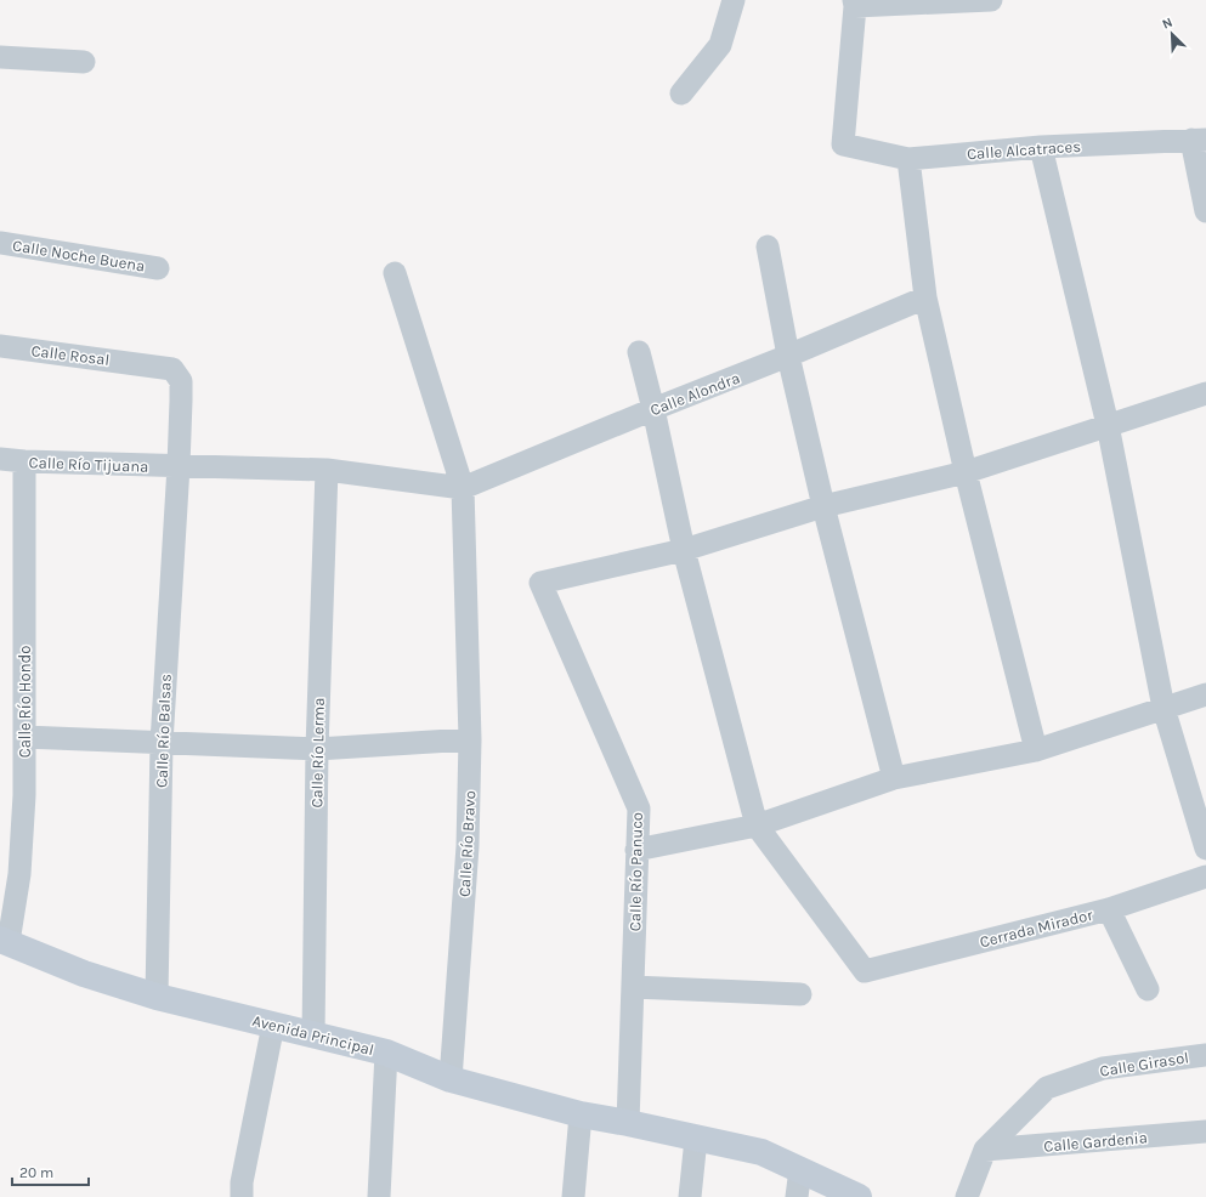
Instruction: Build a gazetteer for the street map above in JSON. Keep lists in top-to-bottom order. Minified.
{"streets":{"main road":["Avenida Principal"],"street":["Calle Alcatraces","Calle Noche Buena","Calle Rosal","Calle Alondra","Calle Río Tijuana","Calle Río Hondo","Calle Río Balsas","Calle Río Lerma","Calle Río Bravo","Calle Río Panuco","Cerrada Mirador","Calle Girasol","Calle Gardenia"]},"crossings":[["Calle Rosal","Calle Río Tijuana"],["Calle Rosal","Calle Río Balsas"],["Calle Alondra","Calle Río Tijuana"],["Calle Alondra","Calle Río Bravo"],["Calle Río Tijuana","Calle Río Hondo"],["Calle Río Tijuana","Calle Río Balsas"],["Calle Río Tijuana","Calle Río Lerma"],["Calle Río Tijuana","Calle Río Bravo"],["Calle Río Hondo","Avenida Principal"],["Calle Río Balsas","Avenida Principal"],["Calle Río Lerma","Avenida Principal"],["Calle Río Bravo","Avenida Principal"],["Calle Río Panuco","Avenida Principal"],["Calle Girasol","Calle Gardenia"]],"scale_bar":"20 m","north":"top left"}
